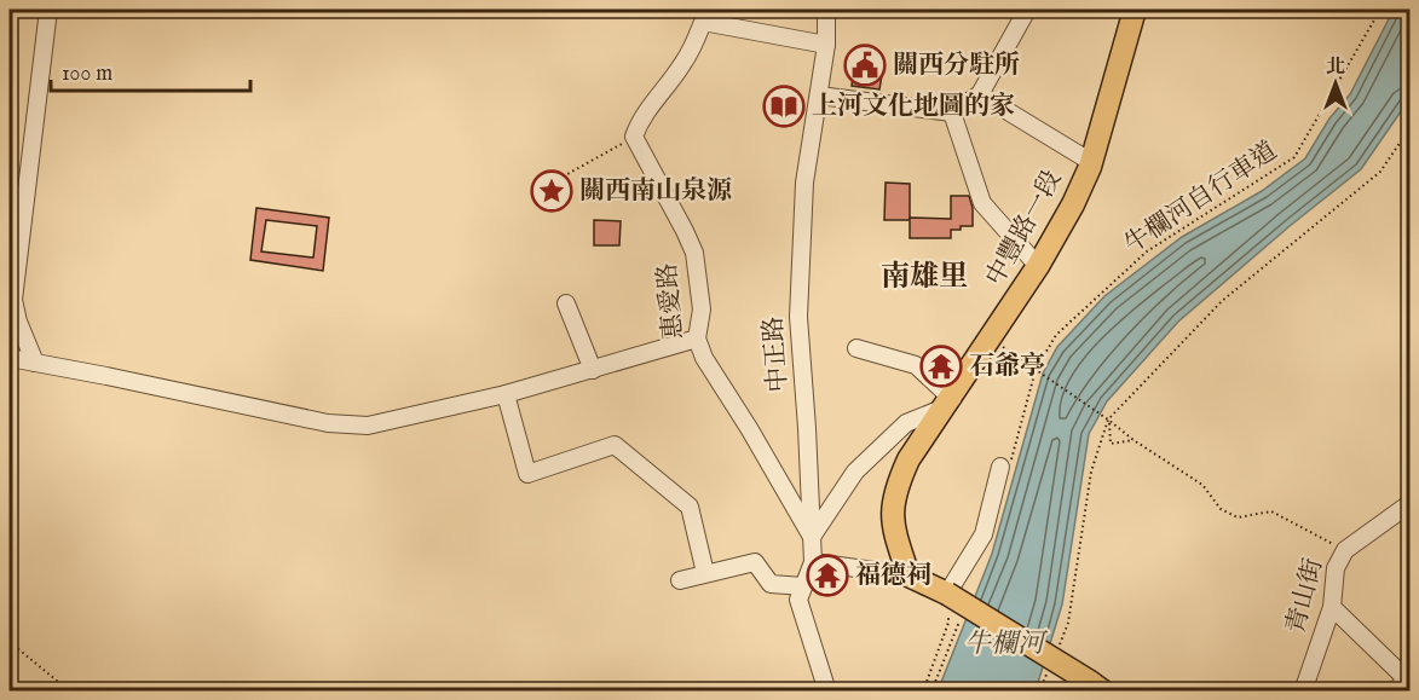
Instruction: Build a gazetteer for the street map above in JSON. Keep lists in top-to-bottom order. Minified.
{"streets":{"main road":["中豐路一段"],"street":["惠愛路","中正路","青山街"],"path":["牛欄河自行車道"]},"crossings":[["惠愛路","中正路"]],"districts":["南雄里"],"water":["牛欄河"],"places":{"public building":["關西分駐所"],"library":["上河文化地圖的家"],"place":["關西南山泉源"],"temple":["石爺亭","福德祠"]},"scale_bar":"100 m","north":"top"}
